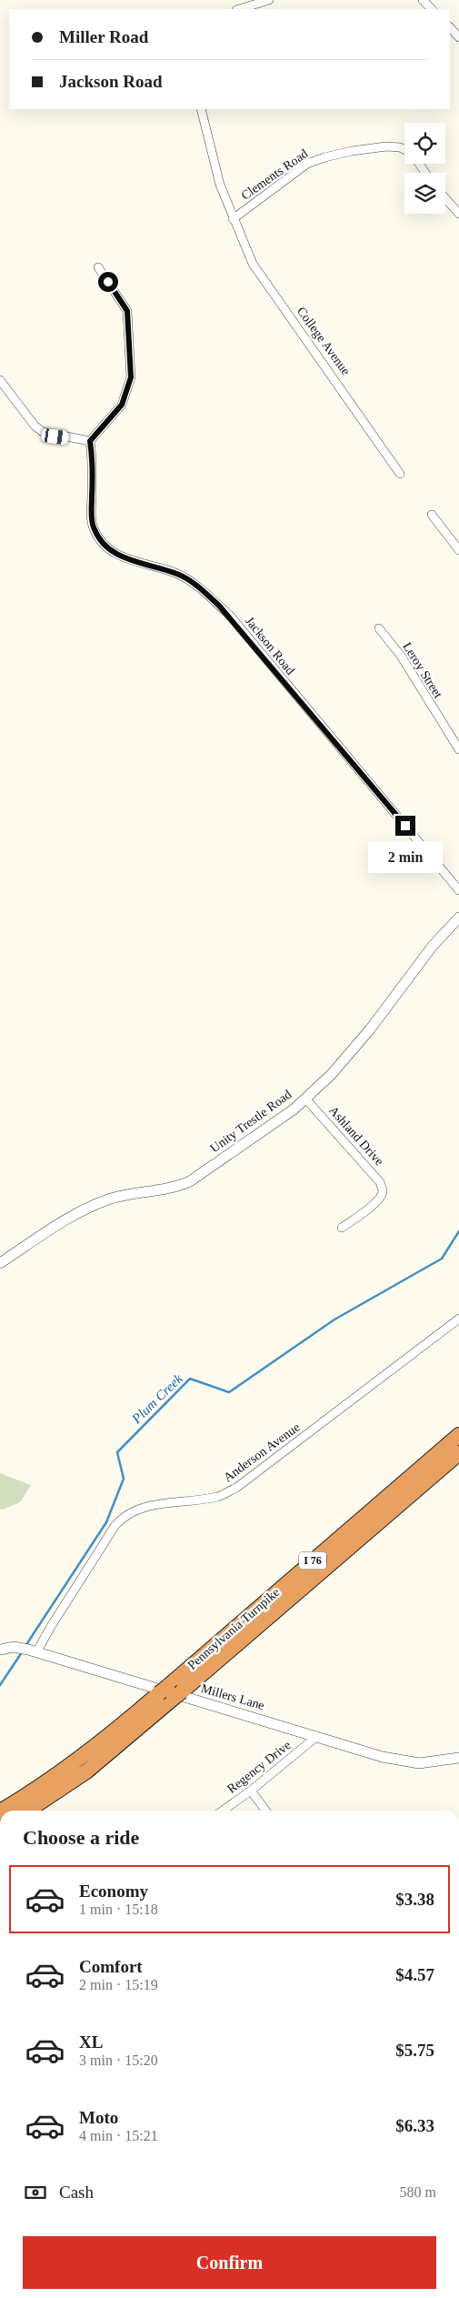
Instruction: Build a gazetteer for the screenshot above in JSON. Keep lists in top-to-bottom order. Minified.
{"streets":{"highway":["I 76","Pennsylvania Turnpike"],"street":["Clements Road","College Avenue","Jackson Road","Leroy Street","Unity Trestle Road","Ashland Drive","Anderson Avenue","Millers Lane","Regency Drive"]},"crossings":[["Clements Road","College Avenue"],["Unity Trestle Road","Ashland Drive"],["Anderson Avenue","Millers Lane"],["Millers Lane","Regency Drive"]],"water":["Plum Creek"],"page":{"banner":["Miller Road","Jackson Road"],"bubble":"2 min","heading":"Choose a ride","list":[{"name":"Economy","note":"1 min · 15:18","value":"$3.38"},{"name":"Comfort","note":"2 min · 15:19","value":"$4.57"},{"name":"XL","note":"3 min · 15:20","value":"$5.75"},{"name":"Moto","note":"4 min · 15:21","value":"$6.33"}],"pay":["Cash","580 m"],"buttons":"Confirm"}}
